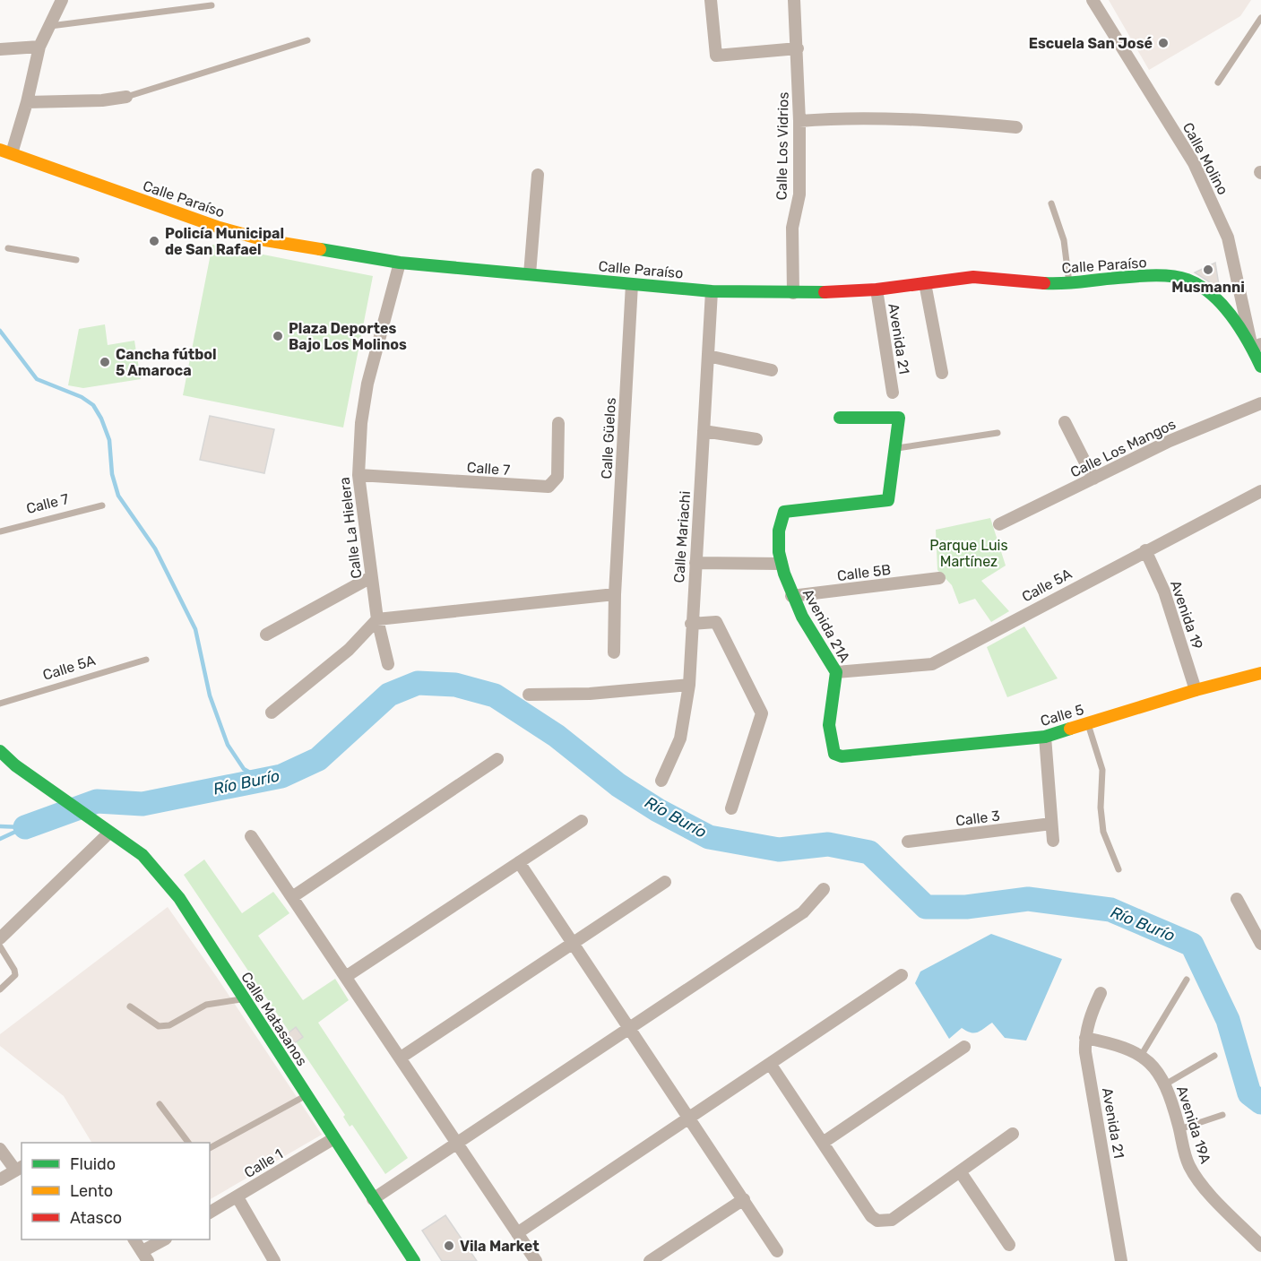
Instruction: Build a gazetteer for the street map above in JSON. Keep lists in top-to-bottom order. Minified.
{"streets":{"street":["Calle Los Vidrios","Calle Molino","Calle Paraíso","Avenida 21","Calle Güelos","Calle Los Mangos","Calle 7","Calle La Hielera","Calle Mariachi","Calle 5B","Calle 5A","Avenida 19","Avenida 21A","Calle 5","Calle 3","Calle Matasanos","Avenida 19A","Calle 1"]},"crossings":[["Calle Los Vidrios","Calle Paraíso"],["Calle Molino","Calle Paraíso"],["Calle Paraíso","Avenida 21"],["Calle Paraíso","Calle Güelos"],["Calle Paraíso","Calle La Hielera"],["Calle Paraíso","Calle Mariachi"],["Avenida 21","Avenida 19A"],["Calle 7","Calle La Hielera"],["Calle 5B","Avenida 21A"],["Calle 5A","Avenida 19"],["Calle 5A","Avenida 21A"],["Avenida 19","Calle 5"],["Avenida 21A","Calle 5"],["Calle Matasanos","Calle 1"]],"water":["Río Burío"],"parks":["Parque Luis Martínez"],"places":["Escuela San José","Policía Municipal de San Rafael","Musmanni","Plaza Deportes Bajo Los Molinos","Cancha fútbol 5 Amaroca","Vila Market"],"legend":["Fluido","Lento","Atasco"]}
